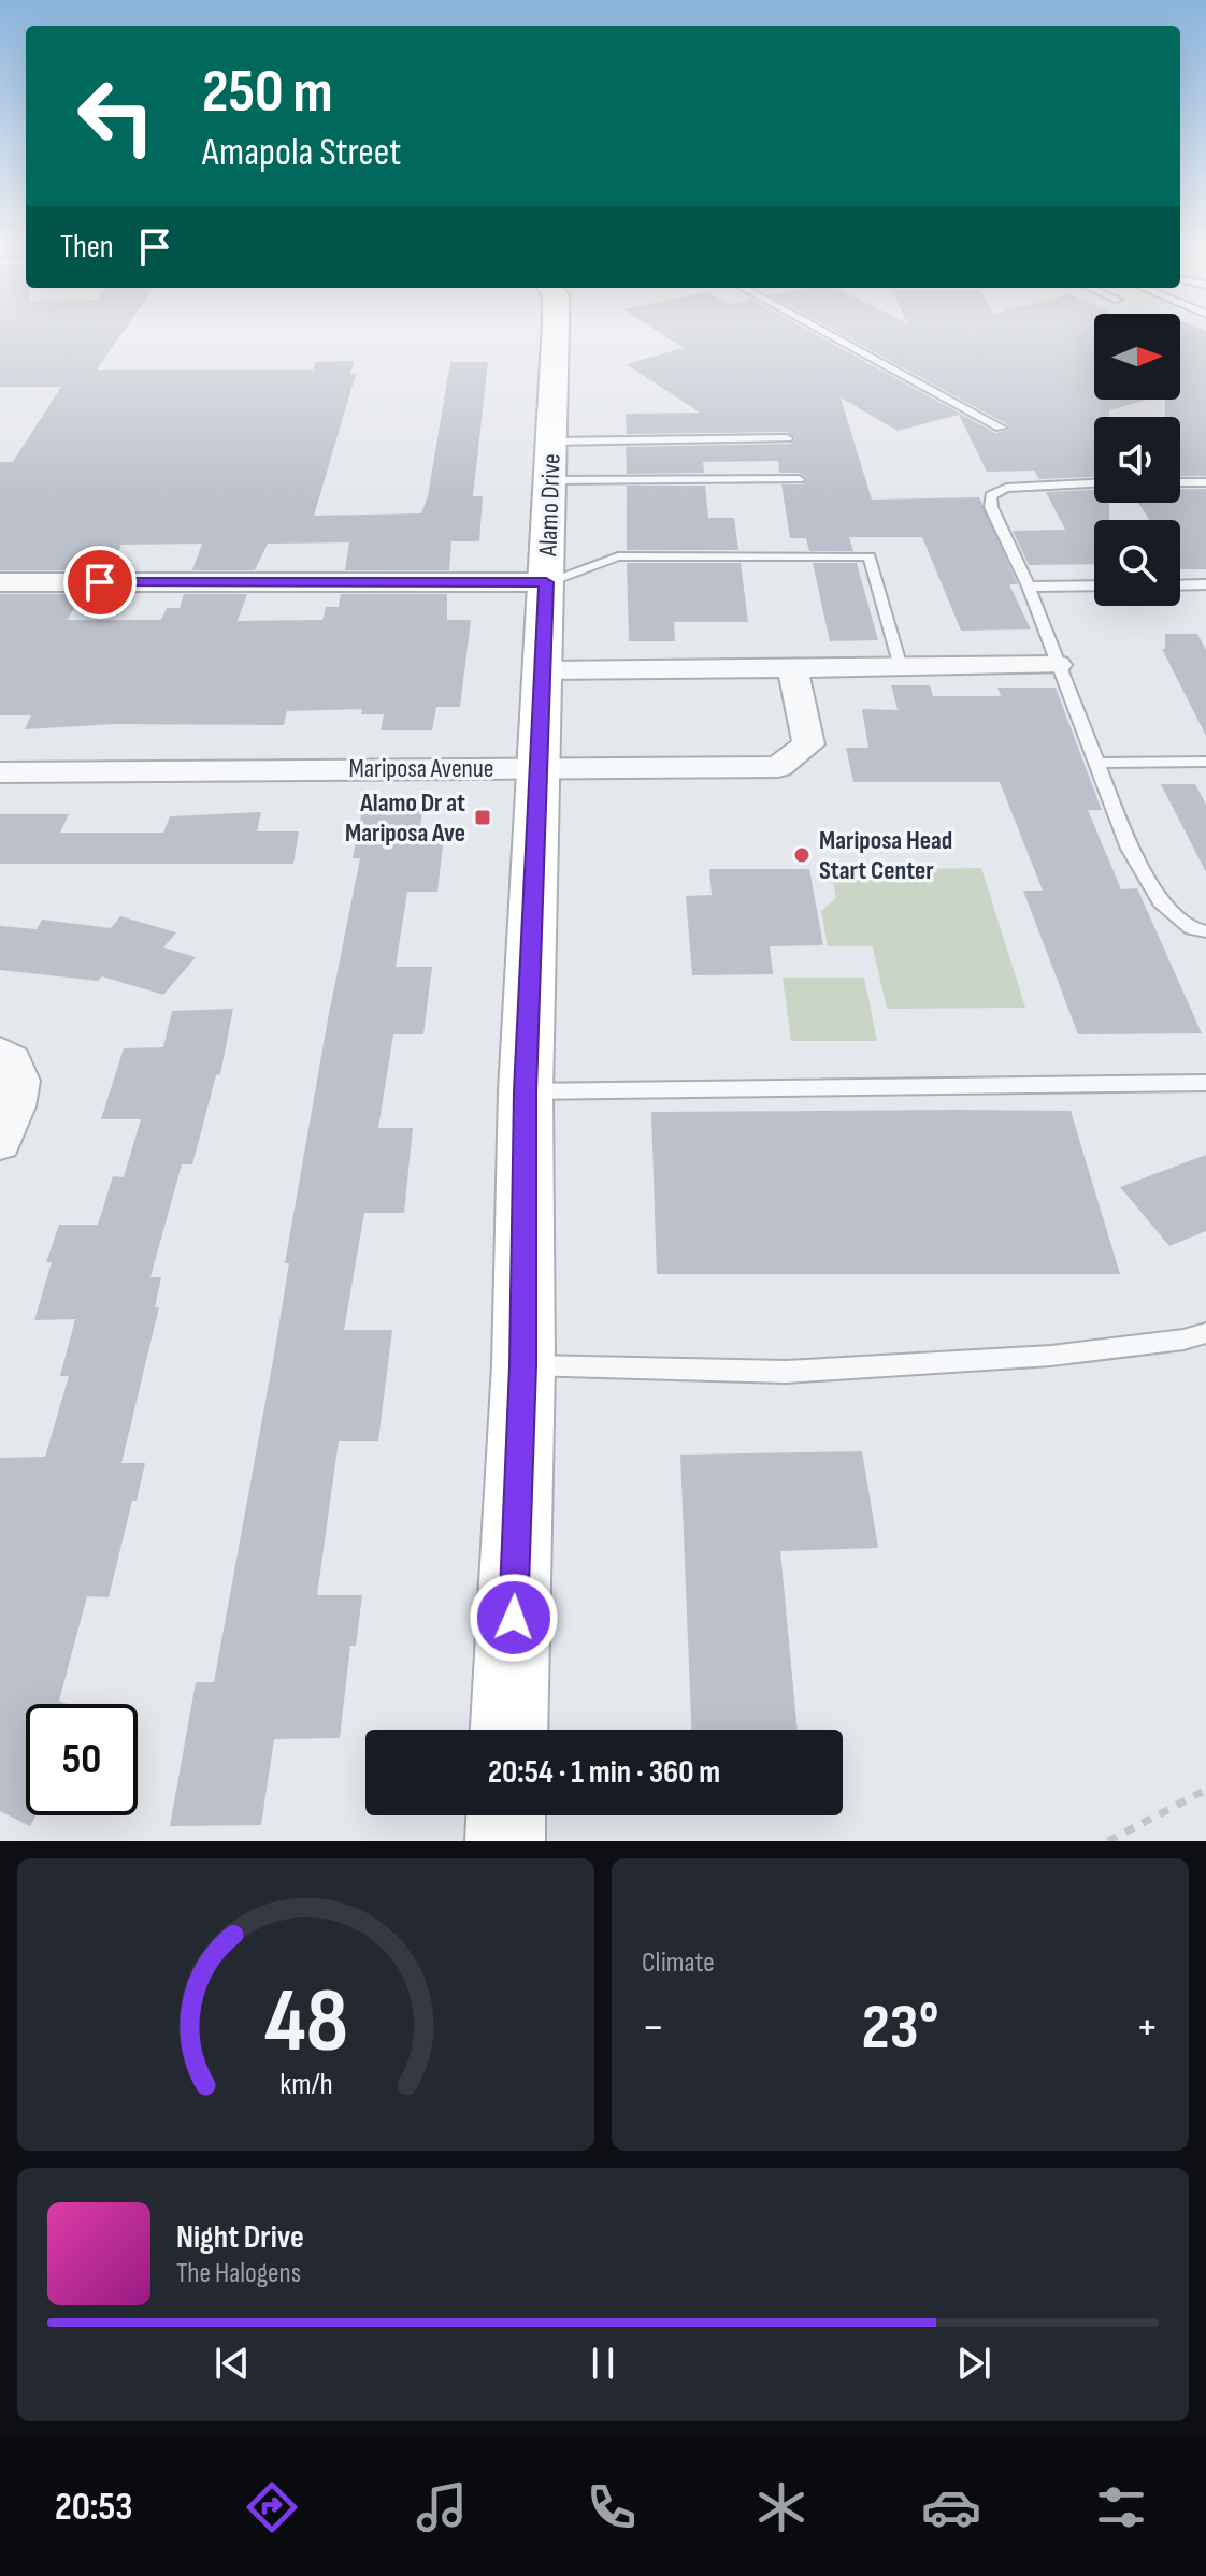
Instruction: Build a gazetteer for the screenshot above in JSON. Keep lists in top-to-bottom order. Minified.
{"streets":{"main road":["Alamo Drive"],"street":["Mariposa Avenue"]},"crossings":[["Alamo Drive","Mariposa Avenue"]],"places":{"transit":["Alamo Dr at Mariposa Ave"],"other":["Mariposa Head Start Center"]},"north":"right","page":{"turn":["250 m","Amapola Street"],"then":"Then","limit":"50","trip":"20:54 · 1 min · 360 m","tile":"Climate","heat":["−","23°","+"],"song":["Night Drive","The Halogens"],"tabs":"20:53","gauge":["48","km/h"]}}
